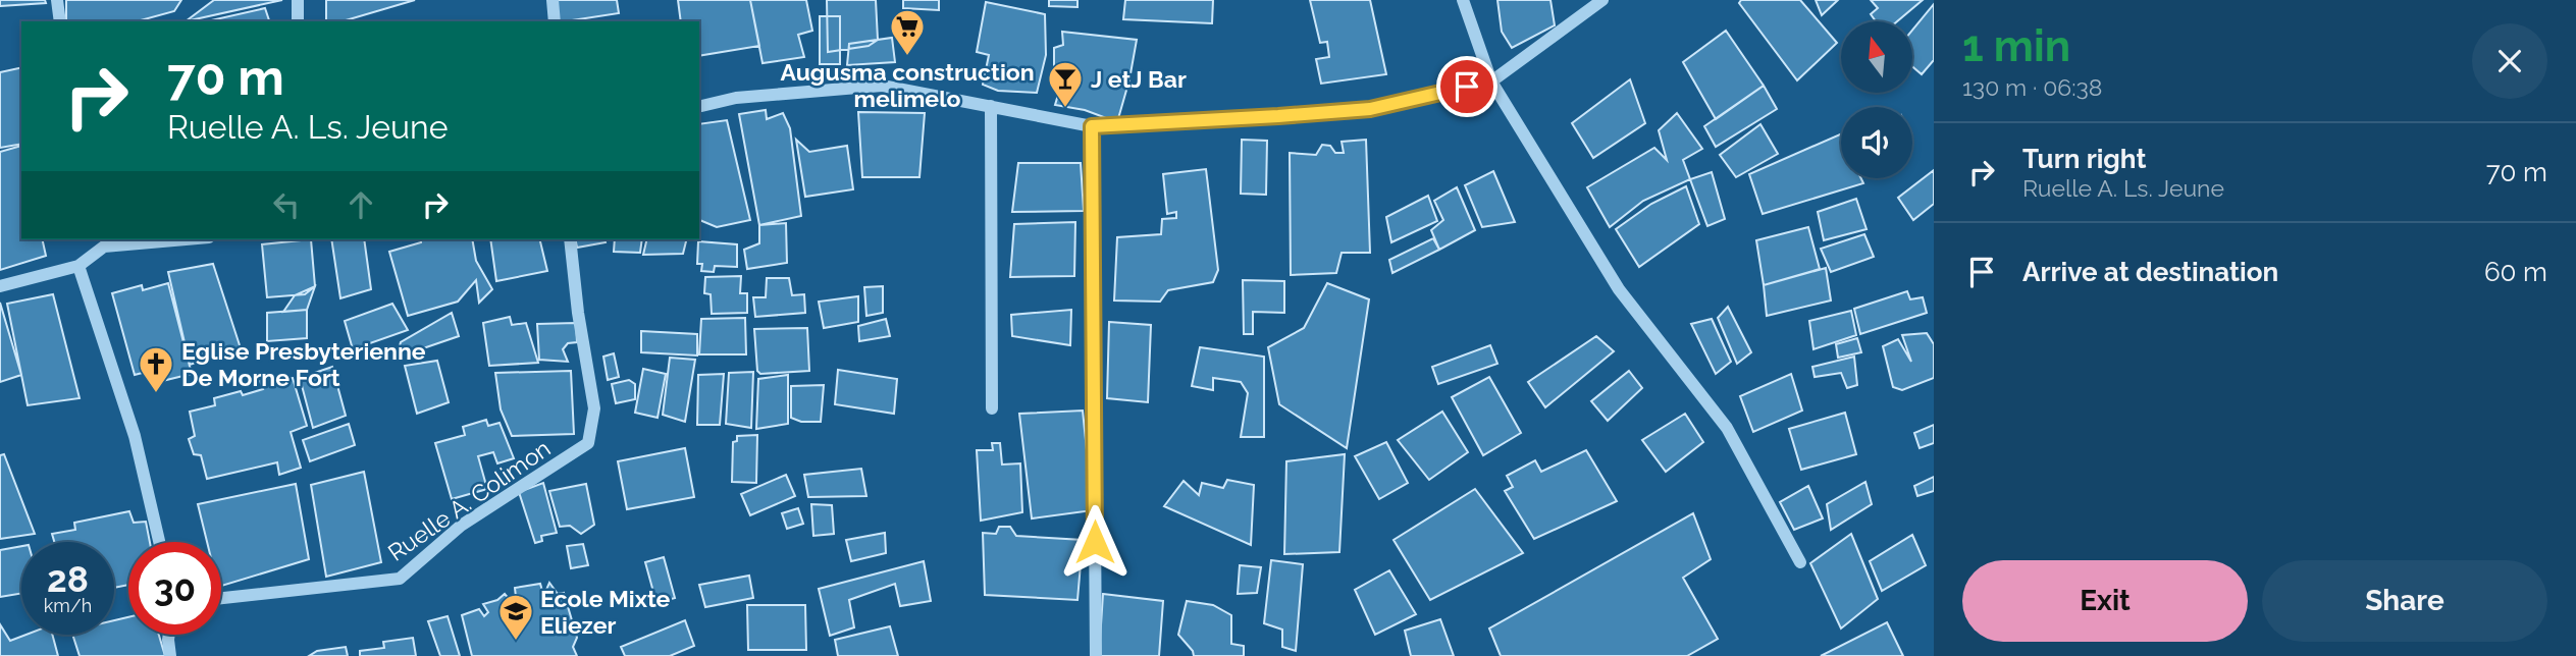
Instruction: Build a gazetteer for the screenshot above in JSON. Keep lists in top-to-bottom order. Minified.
{"streets":{"street":["Ruelle A. Colimon"]},"places":{"supermarket":["Augusma construction melimelo"],"bar":["J etJ Bar"],"church":["Eglise Presbyterienne De Morne Fort"],"school or university":["Ecole Mixte Eliezer"]},"north":"top","page":{"heading":["1 min","130 m · 06:38"],"turn":["70 m","Ruelle A. Ls. Jeune"],"list":[{"name":"Turn right","note":"Ruelle A. Ls. Jeune","value":"70 m"},{"name":"Arrive at destination","value":"60 m"}],"speed":"28 km/h","limit":"30","buttons":["Exit","Share"]}}
